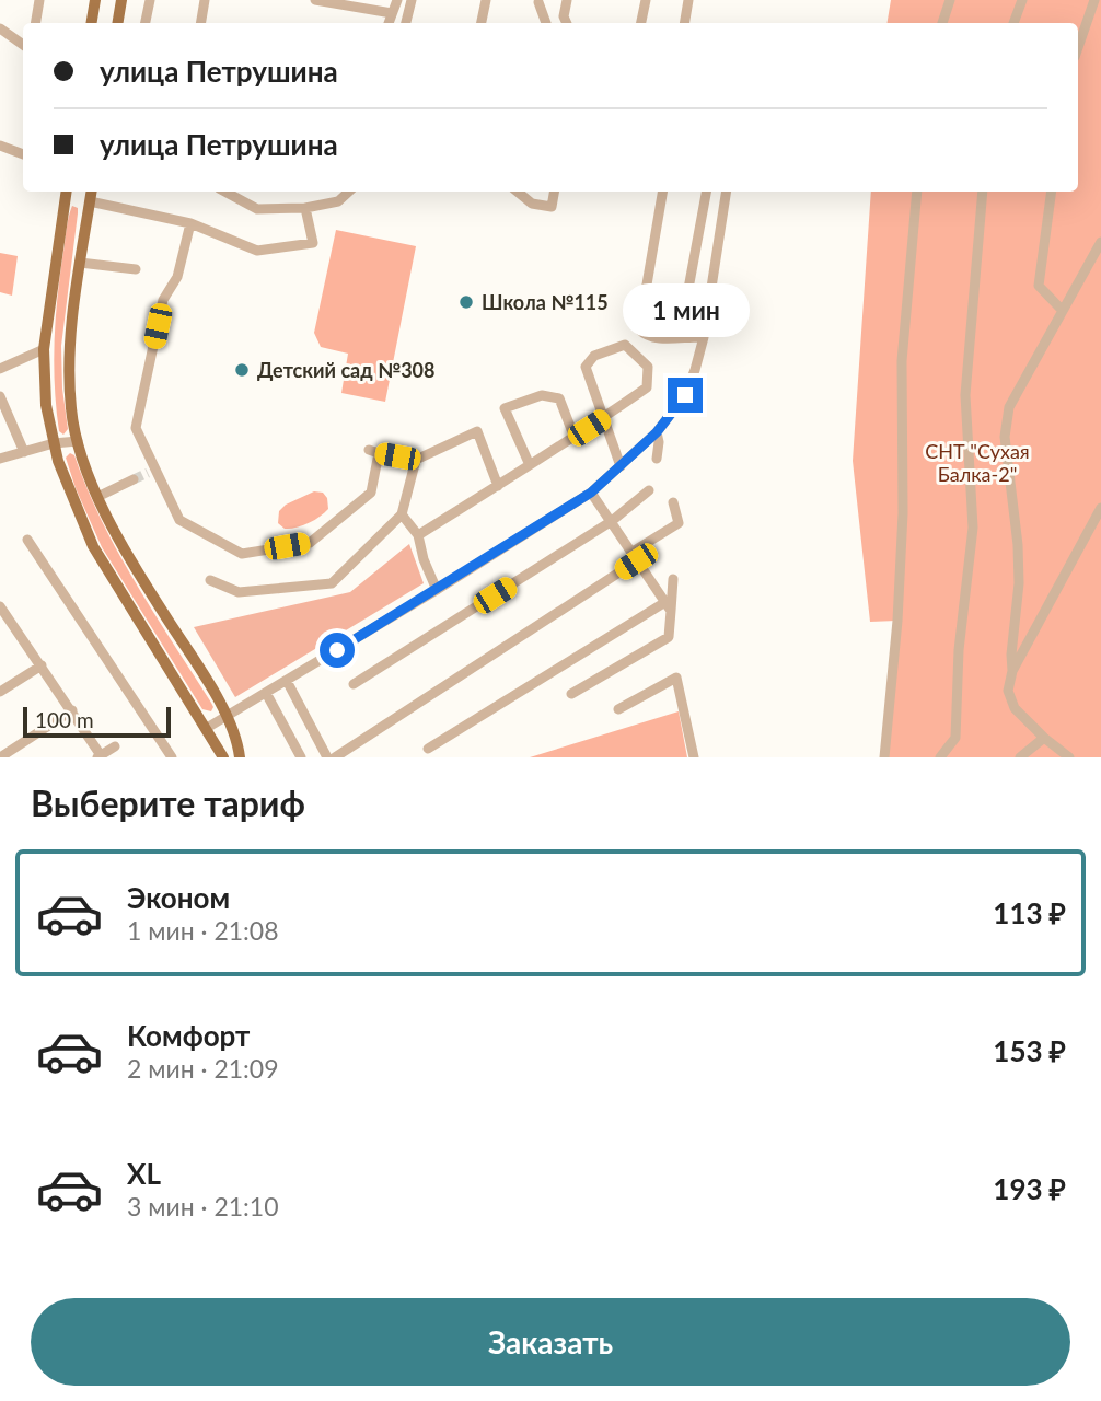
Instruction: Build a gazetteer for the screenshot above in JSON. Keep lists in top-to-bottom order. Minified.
{"parks":["СНТ \"Сухая Балка-2\""],"places":["Школа №115","Детский сад №308"],"scale_bar":"100 m","page":{"banner":["улица Петрушина","улица Петрушина"],"bubble":"1 мин","scale":"100 m","heading":"Выберите тариф","list":[{"name":"Эконом","note":"1 мин · 21:08","value":"113 ₽"},{"name":"Комфорт","note":"2 мин · 21:09","value":"153 ₽"},{"name":"XL","note":"3 мин · 21:10","value":"193 ₽"}],"buttons":"Заказать"}}
